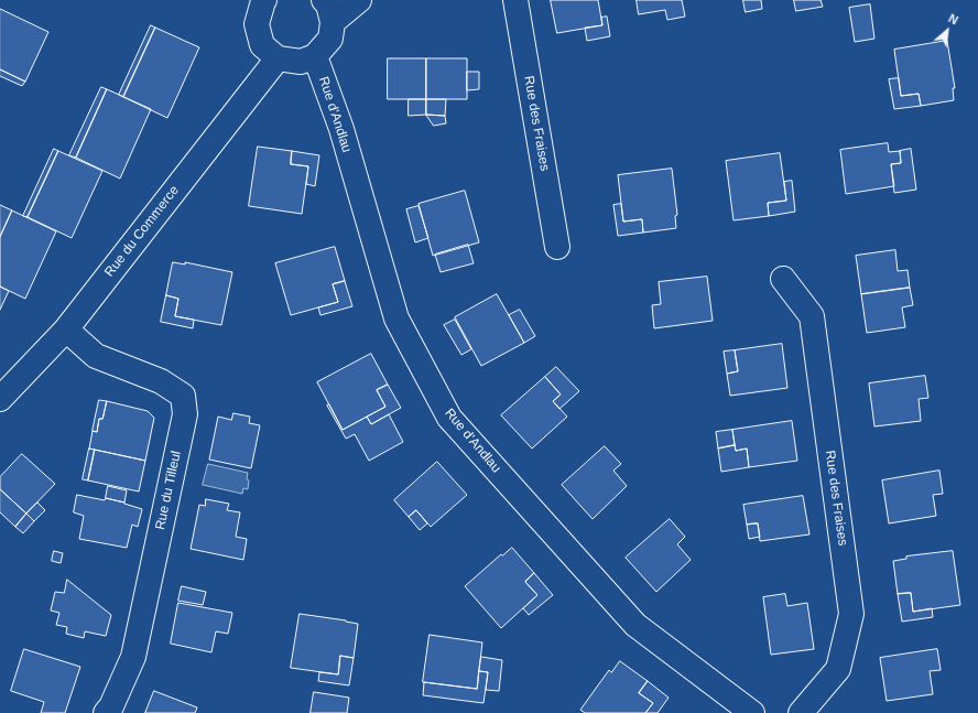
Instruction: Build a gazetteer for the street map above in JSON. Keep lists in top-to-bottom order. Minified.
{"streets":{"street":["Rue d'Andlau","Rue des Fraises","Rue du Commerce","Rue du Tilleul"]},"crossings":[["Rue du Commerce","Rue du Tilleul"]],"north":"top right"}
